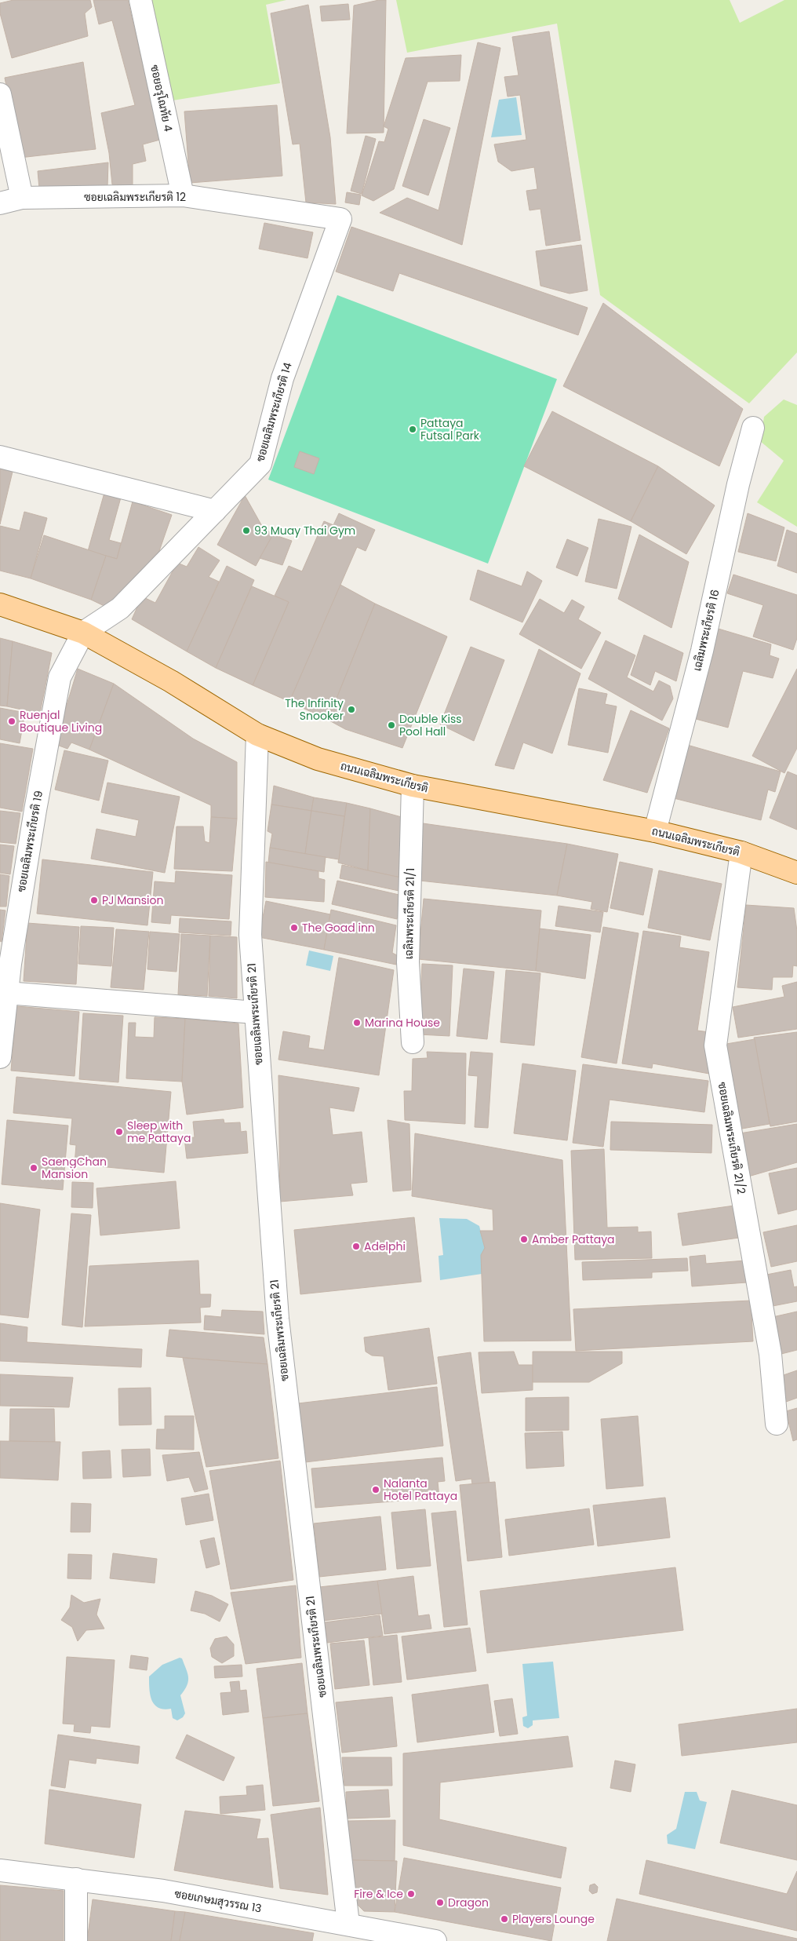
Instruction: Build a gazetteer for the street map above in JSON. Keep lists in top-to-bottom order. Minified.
{"streets":{"main road":["ถนนเฉลิมพระเกียรติ"],"street":["ซอยอรุโณทัย 4","ซอยเฉลิมพระเกียรติ 12","ซอยเฉลิมพระเกียรติ 14","เฉลิมพระเกียรติ 16","ซอยเฉลิมพระเกียรติ 19","เฉลิมพระเกียรติ 21/1","ซอยเฉลิมพระเกียรติ 21","ซอยเฉลิมพระเกียรติ 21/2","ซอยเกษมสุวรรณ 13"]},"crossings":[["ซอยอรุโณทัย 4","ซอยเฉลิมพระเกียรติ 12"],["ซอยเฉลิมพระเกียรติ 12","ซอยเฉลิมพระเกียรติ 14"],["ซอยเฉลิมพระเกียรติ 14","ถนนเฉลิมพระเกียรติ"],["ซอยเฉลิมพระเกียรติ 14","ซอยเฉลิมพระเกียรติ 19"],["เฉลิมพระเกียรติ 16","ถนนเฉลิมพระเกียรติ"],["ถนนเฉลิมพระเกียรติ","ซอยเฉลิมพระเกียรติ 19"],["ถนนเฉลิมพระเกียรติ","เฉลิมพระเกียรติ 21/1"],["ถนนเฉลิมพระเกียรติ","ซอยเฉลิมพระเกียรติ 21"],["ถนนเฉลิมพระเกียรติ","ซอยเฉลิมพระเกียรติ 21/2"],["ซอยเฉลิมพระเกียรติ 21","ซอยเกษมสุวรรณ 13"]],"places":["Pattaya Futsal Park","93 Muay Thai Gym","The Infinity Snooker","Ruenjal Boutique Living","Double Kiss Pool Hall","PJ Mansion","The Goad inn","Marina House","Sleep with me Pattaya","SaengChan Mansion","Amber Pattaya","Adelphi","Nalanta Hotel Pattaya","Fire & Ice","Dragon","Players Lounge"]}
